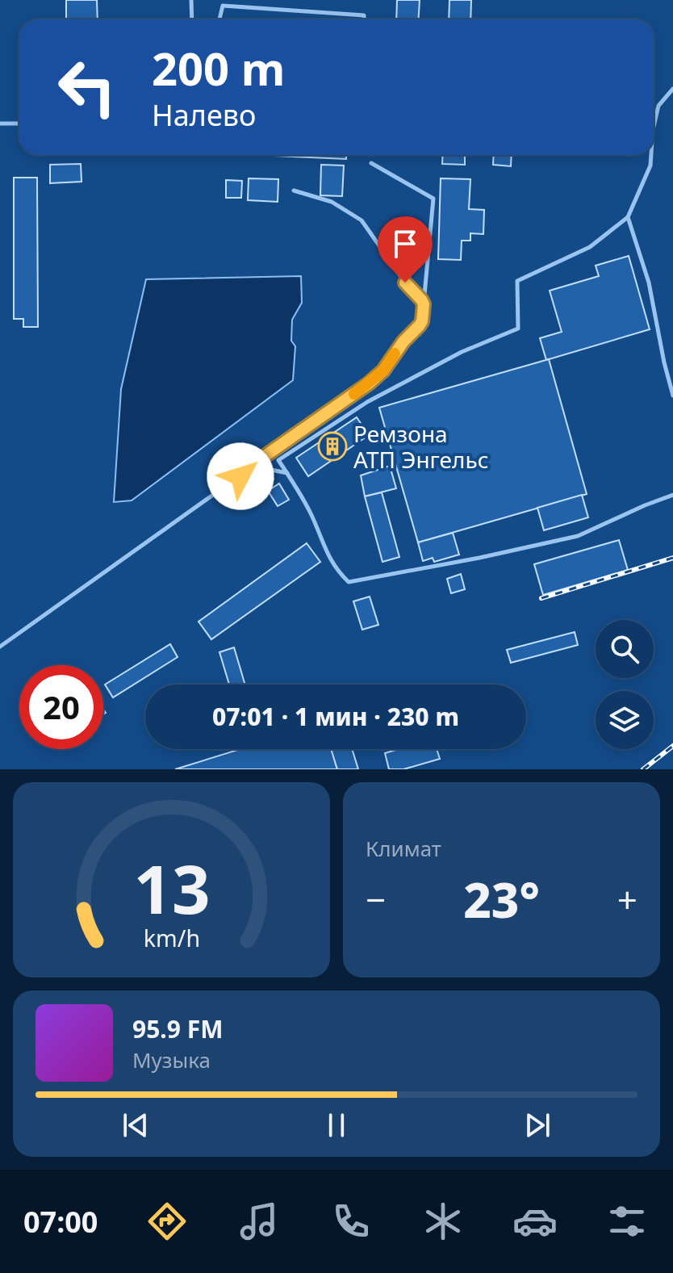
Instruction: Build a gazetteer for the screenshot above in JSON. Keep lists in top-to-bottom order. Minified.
{"places":{"building":["Ремзона АТП Энгельс"]},"page":{"turn":["200 m","Налево"],"limit":"20","trip":"07:01 · 1 мин · 230 m","tile":"Климат","heat":["−","23°","+"],"song":["95.9 FM","Музыка"],"tabs":"07:00","gauge":["13","km/h"]}}
